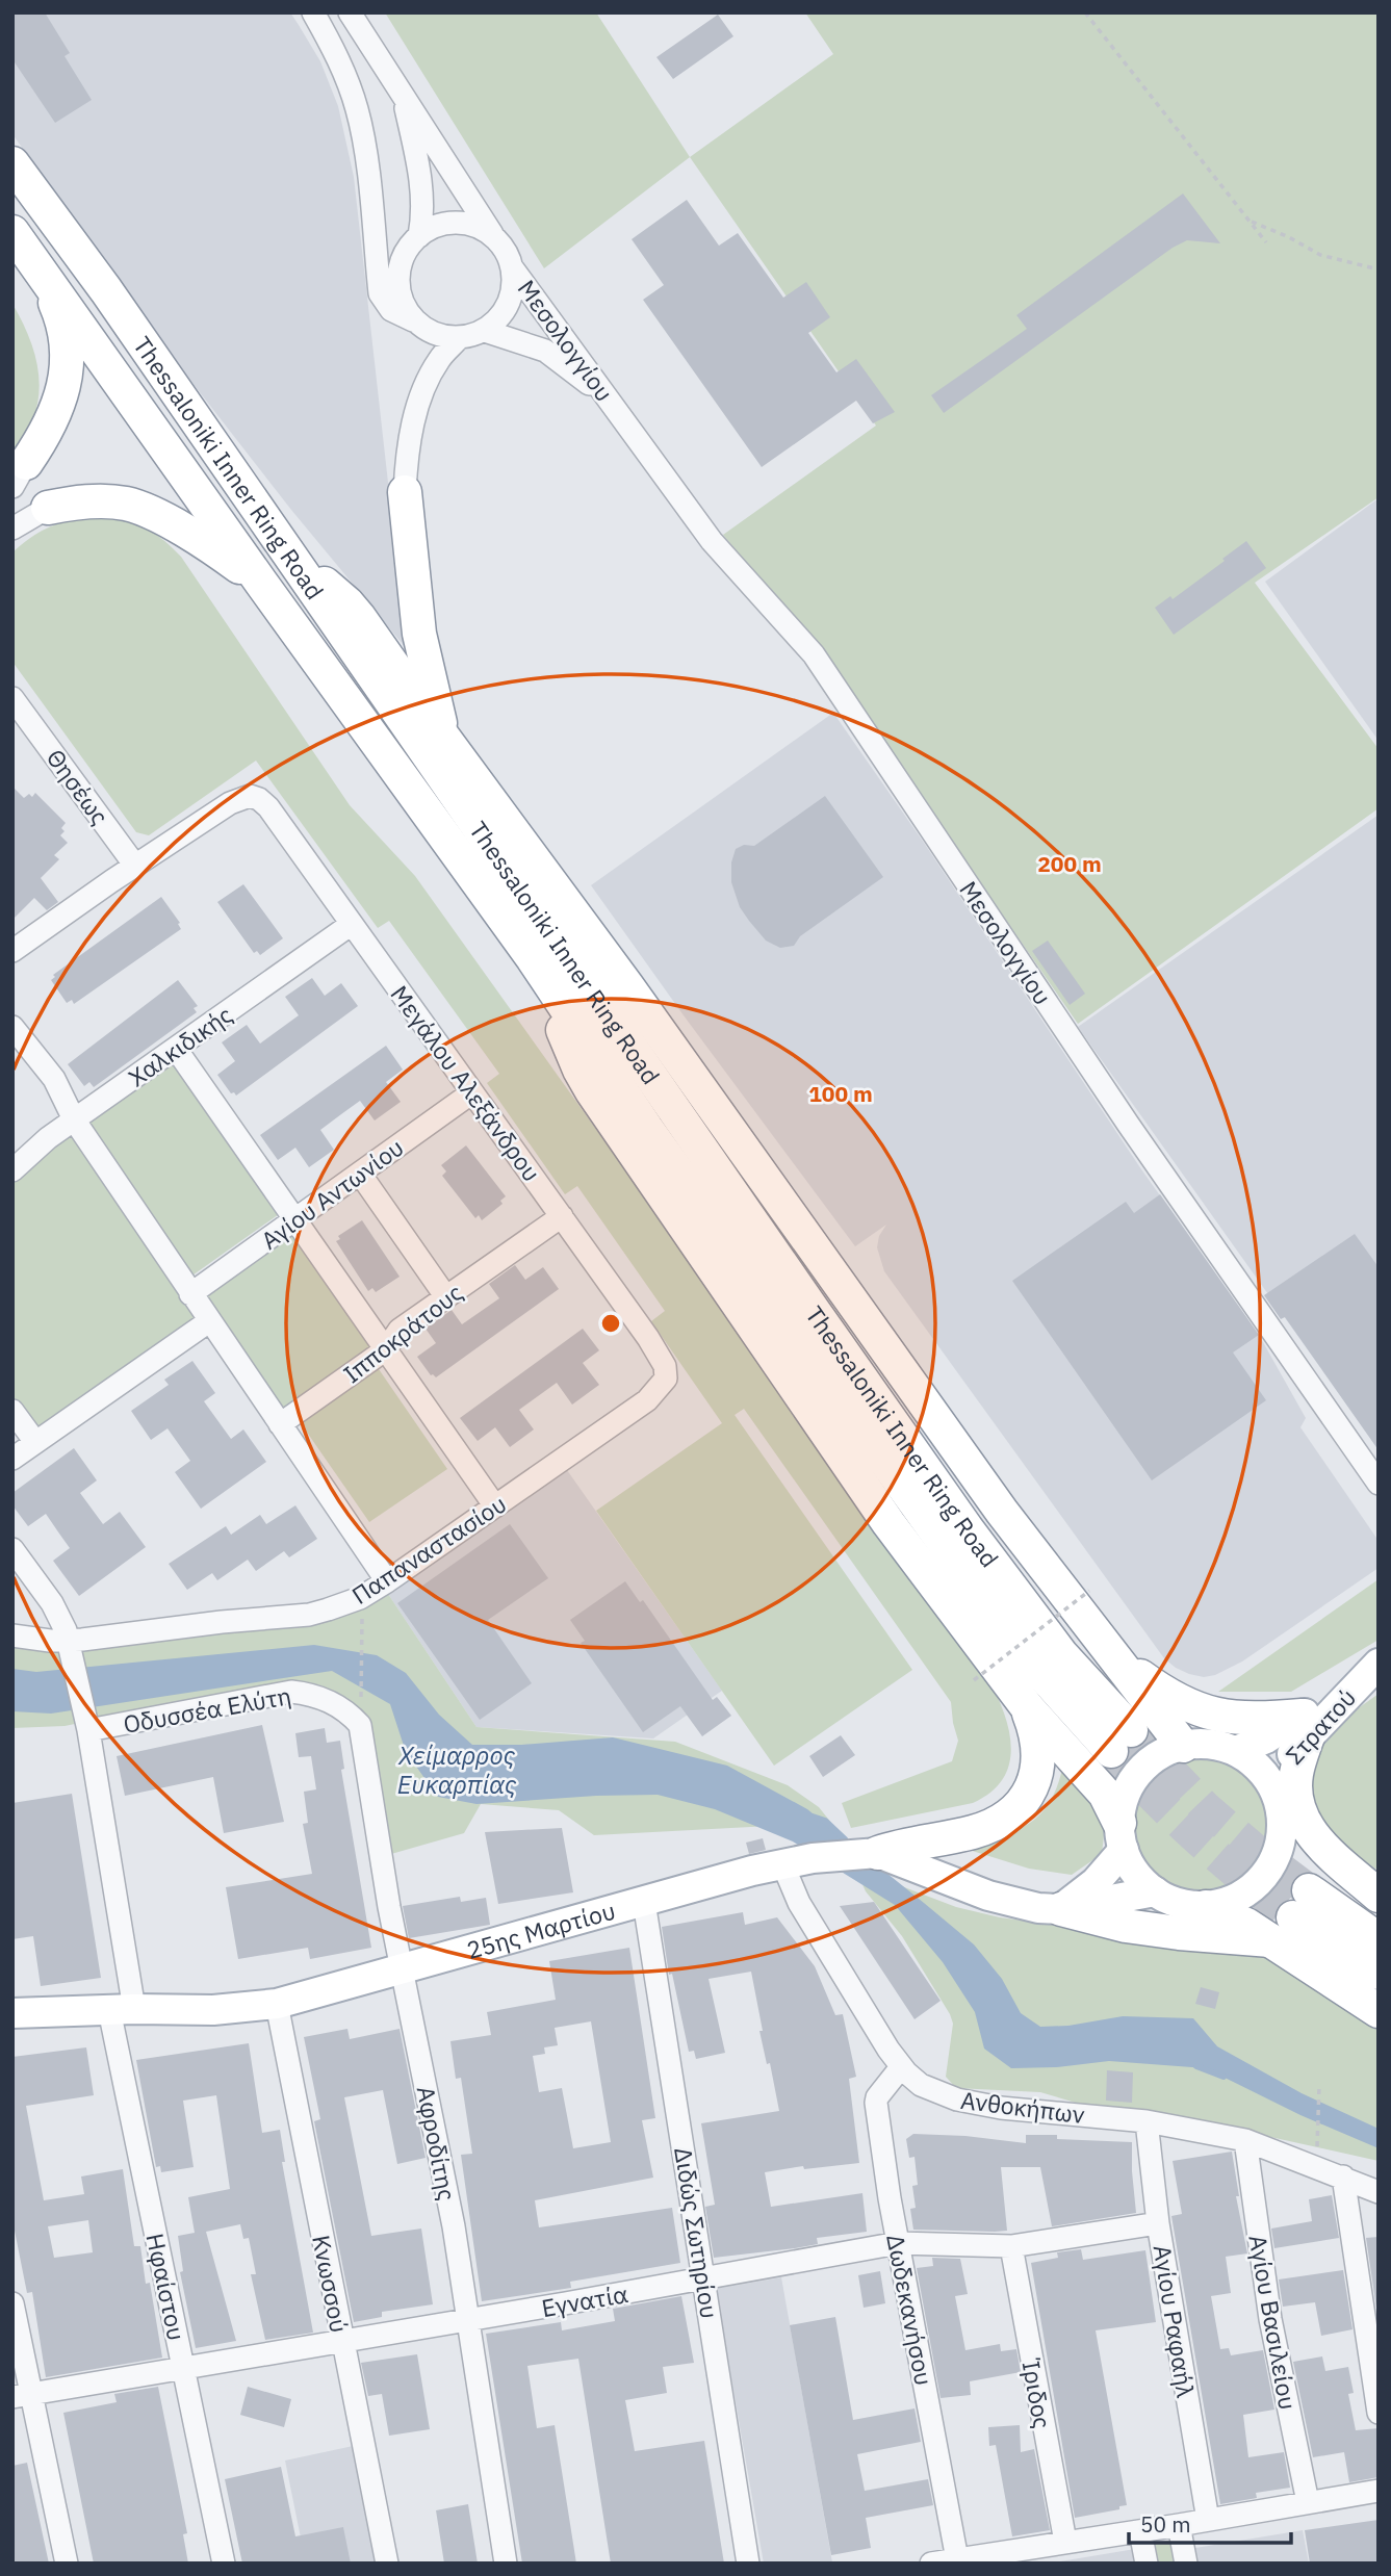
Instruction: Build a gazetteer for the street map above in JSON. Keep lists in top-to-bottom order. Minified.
{"streets":{"highway":["Thessaloniki Inner Ring Road"],"main road":["Στρατού","25ης Μαρτίου"],"street":["Μεσολογγίου","Θησέως","Χαλκιδικής","Μεγάλου Αλεξάνδρου","Αγίου Αντωνίου","Ιπποκράτους","Παπαναστασίου","Οδυσσέα Ελύτη","Ανθοκήπων","Αφροδίτης","Διδώς Σωτηρίου","Κνωσσού","Ηφαίστου","Εγνατία","Δωδεκανήσου","Αγίου Ραφαήλ","Αγίου Βασιλείου","Ίριδος"]},"crossings":[["Θησέως","Μεγάλου Αλεξάνδρου"],["Χαλκιδικής","Μεγάλου Αλεξάνδρου"],["Μεγάλου Αλεξάνδρου","Αγίου Αντωνίου"],["Μεγάλου Αλεξάνδρου","Ιπποκράτους"],["Μεγάλου Αλεξάνδρου","Παπαναστασίου"],["Παπαναστασίου","Ηφαίστου"],["Οδυσσέα Ελύτη","Αφροδίτης"],["Οδυσσέα Ελύτη","Ηφαίστου"],["Στρατού","25ης Μαρτίου"],["25ης Μαρτίου","Ανθοκήπων"],["25ης Μαρτίου","Αφροδίτης"],["25ης Μαρτίου","Διδώς Σωτηρίου"],["25ης Μαρτίου","Κνωσσού"],["25ης Μαρτίου","Ηφαίστου"],["Ανθοκήπων","Δωδεκανήσου"],["Ανθοκήπων","Αγίου Ραφαήλ"],["Ανθοκήπων","Αγίου Βασιλείου"],["Αφροδίτης","Εγνατία"],["Διδώς Σωτηρίου","Εγνατία"],["Κνωσσού","Εγνατία"],["Ηφαίστου","Εγνατία"],["Εγνατία","Δωδεκανήσου"],["Εγνατία","Αγίου Ραφαήλ"],["Εγνατία","Ίριδος"]],"water":["Χείμαρρος Ευκαρπίας"],"scale_bar":"50 m","rings":["200 m","100 m"]}
